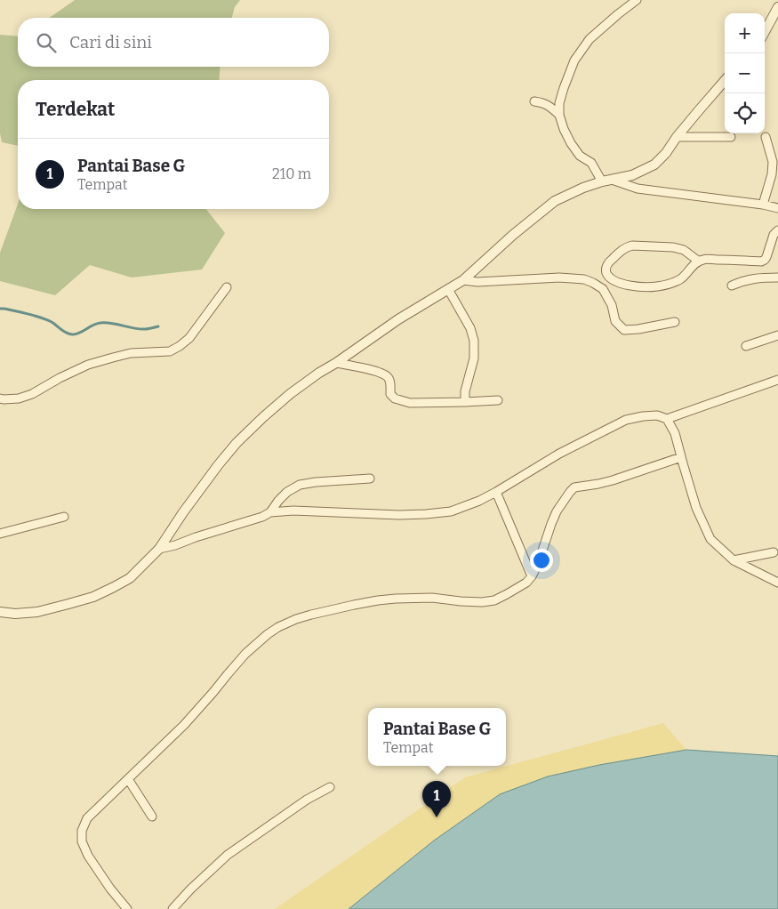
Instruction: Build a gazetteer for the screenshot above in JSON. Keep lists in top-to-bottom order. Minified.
{"page":{"map_buttons":["+","−"],"search":"Cari di sini","heading":"Terdekat","list":[{"mark":"1","name":"Pantai Base G","note":"Tempat","value":"210 m"}],"popup":["Pantai Base G","Tempat"],"pins":"1"}}
